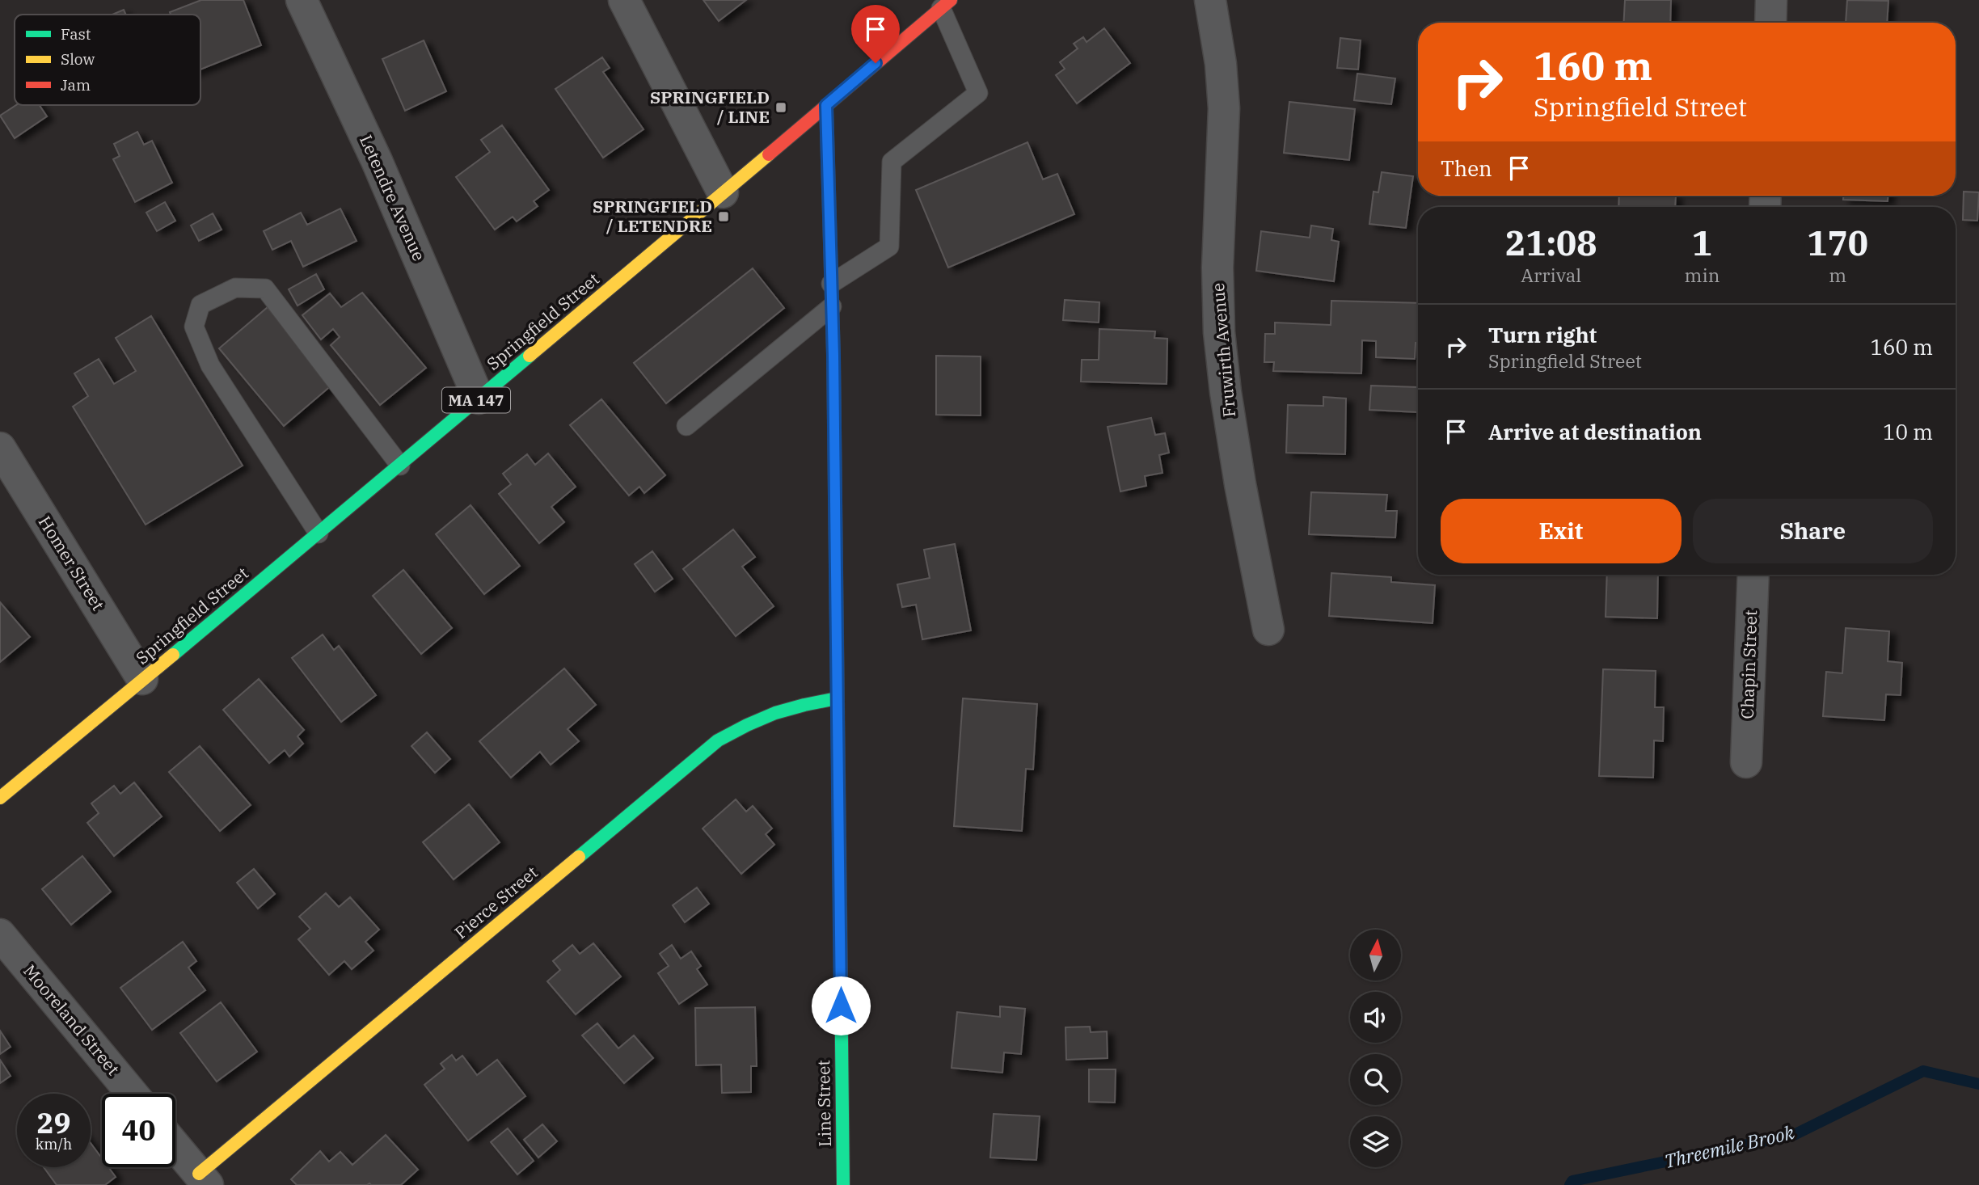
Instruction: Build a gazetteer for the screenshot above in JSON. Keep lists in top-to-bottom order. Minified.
{"streets":{"street":["Letendre Avenue","Springfield Street","Fruwirth Avenue","MA 147","Homer Street","Chapin Street","Pierce Street","Mooreland Street","Line Street"]},"crossings":[["Letendre Avenue","Springfield Street"],["Springfield Street","Homer Street"],["Springfield Street","Line Street"],["Pierce Street","Line Street"]],"water":["Threemile Brook"],"places":{"transit":["SPRINGFIELD / LINE","SPRINGFIELD / LETENDRE"]},"legend":["Fast","Slow","Jam"],"north":"top","page":{"turn":["160 m","Springfield Street"],"then":"Then","eta":["21:08","Arrival","1","min","170","m"],"list":[{"name":"Turn right","note":"Springfield Street","value":"160 m"},{"name":"Arrive at destination","value":"10 m"}],"buttons":["Exit","Share"],"speed":"29 km/h","limit":"40"}}
